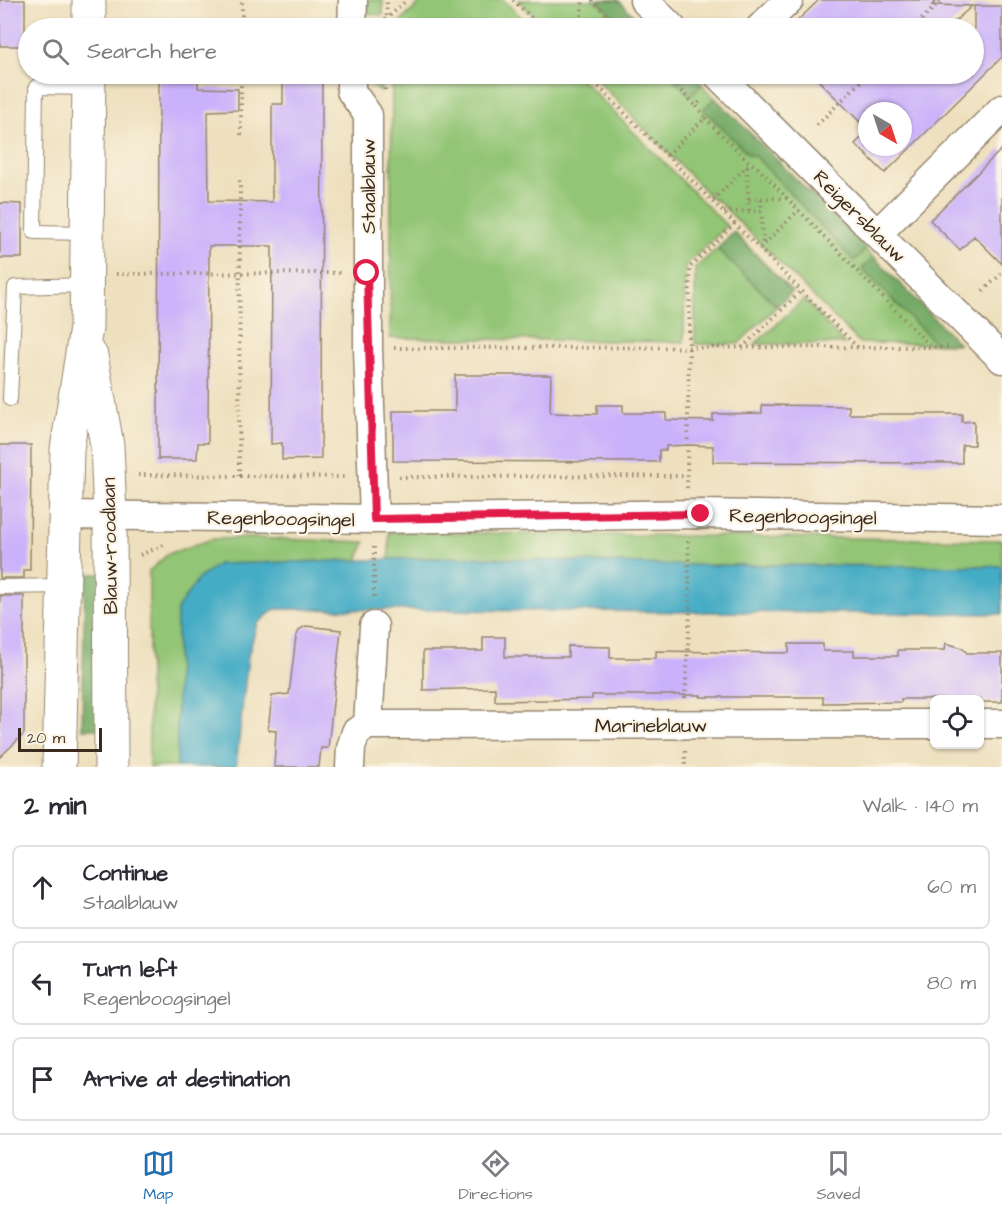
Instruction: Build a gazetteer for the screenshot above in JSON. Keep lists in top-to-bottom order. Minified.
{"streets":{"street":["Staalblauw","Reigersblauw","Regenboogsingel","Blauw-roodlaan","Marineblauw"]},"crossings":[["Staalblauw","Regenboogsingel"],["Regenboogsingel","Blauw-roodlaan"]],"scale_bar":"20 m","north":"bottom right","page":{"search":"Search here","scale":"20 m","heading":["2 min","Walk · 140 m"],"list":[["Continue","Staalblauw","60 m"],["Turn left","Regenboogsingel","80 m"],"Arrive at destination"],"nav":["Map","Directions","Saved"]}}
